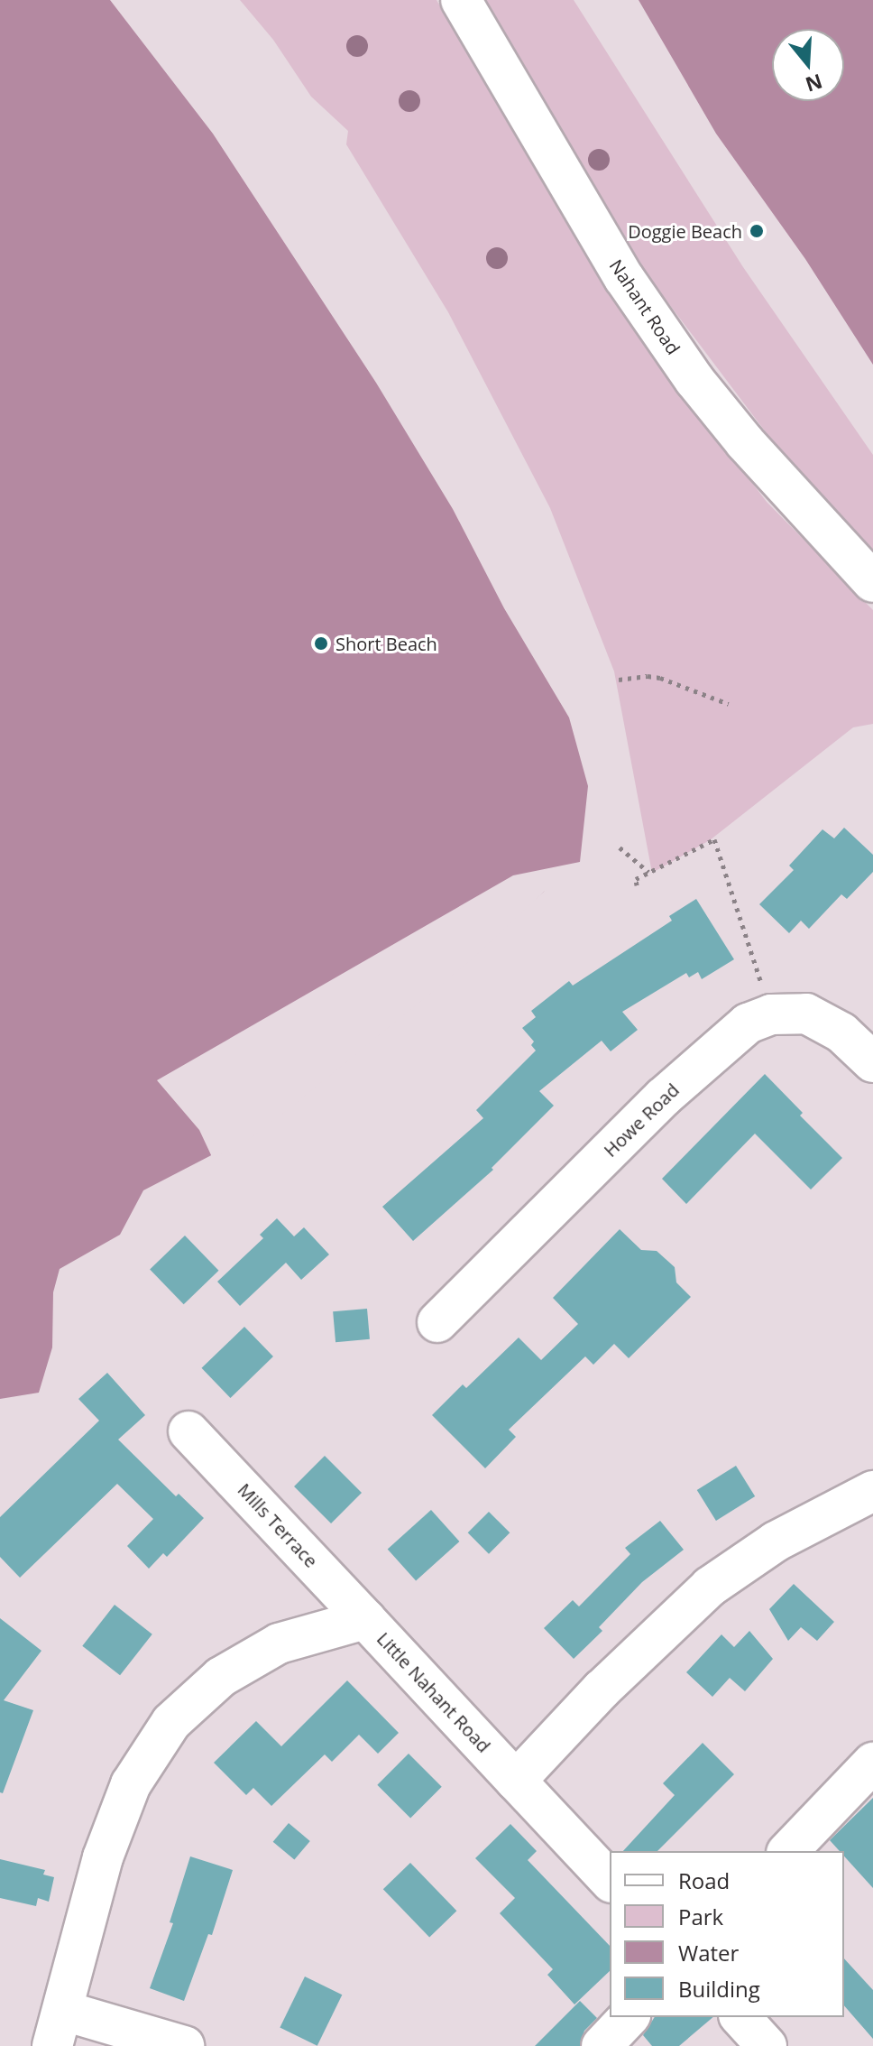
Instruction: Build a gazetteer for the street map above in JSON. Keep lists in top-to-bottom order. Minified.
{"streets":{"street":["Nahant Road","Howe Road","Mills Terrace","Little Nahant Road"]},"crossings":[["Mills Terrace","Little Nahant Road"]],"places":["Doggie Beach","Short Beach"],"legend":["Road","Park","Water","Building"],"north":"bottom"}
